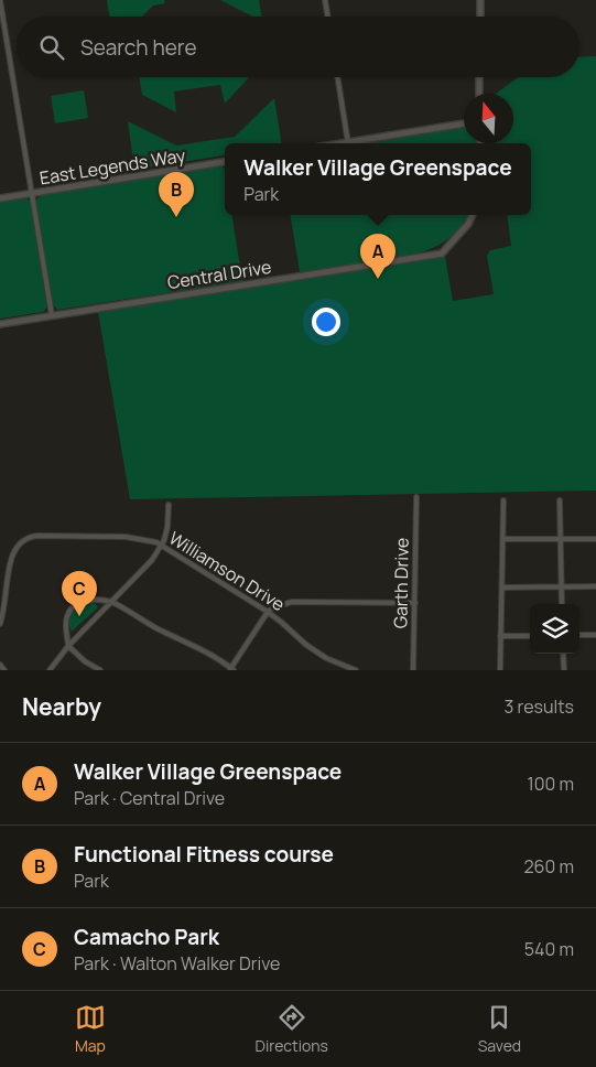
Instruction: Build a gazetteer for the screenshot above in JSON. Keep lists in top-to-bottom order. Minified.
{"streets":{"street":["East Legends Way","Central Drive","Williamson Drive","Garth Drive"]},"north":"top","page":{"search":"Search here","popup":["Walker Village Greenspace","Park"],"pins":["B","A","C"],"heading":["Nearby","3 results"],"list":[{"mark":"A","name":"Walker Village Greenspace","note":"Park · Central Drive","value":"100 m"},{"mark":"B","name":"Functional Fitness course","note":"Park","value":"260 m"},{"mark":"C","name":"Camacho Park","note":"Park · Walton Walker Drive","value":"540 m"}],"nav":["Map","Directions","Saved"]}}
